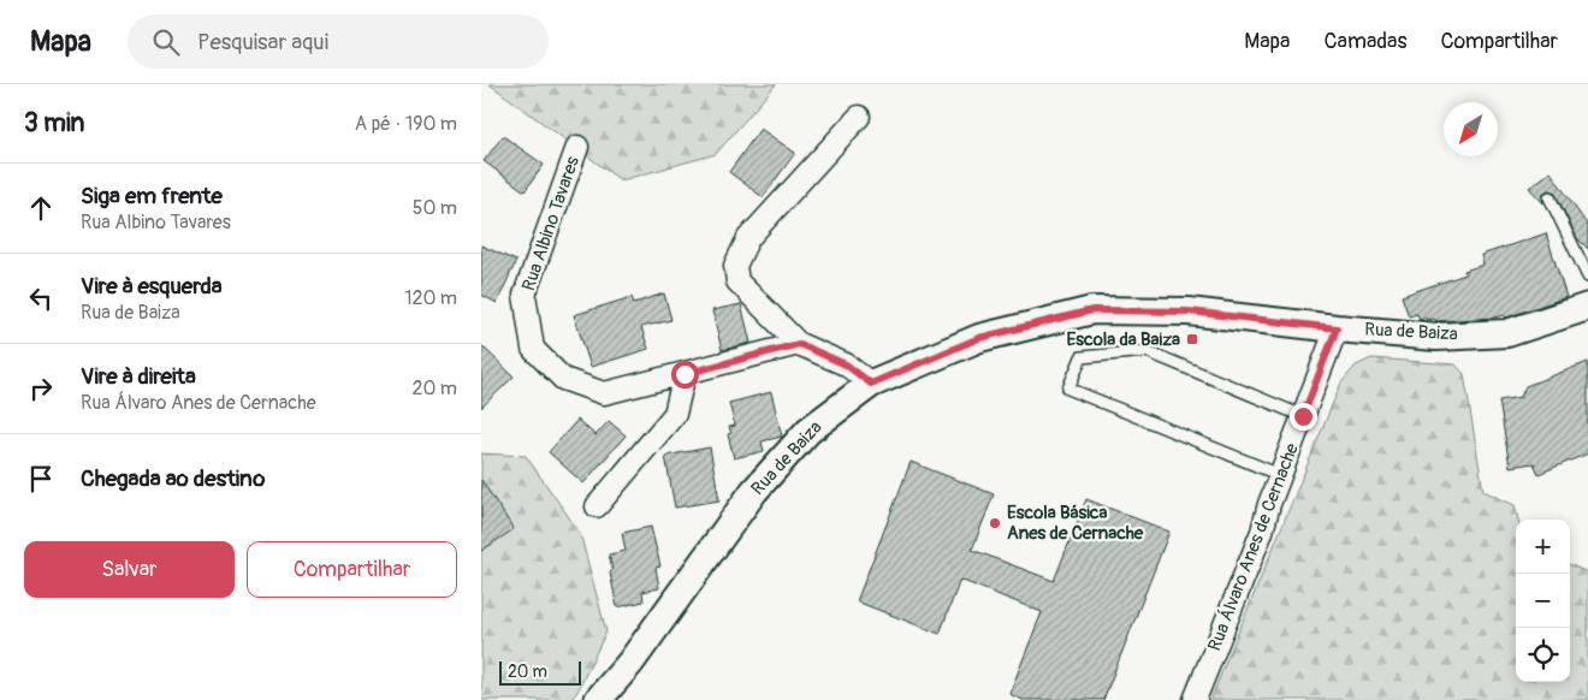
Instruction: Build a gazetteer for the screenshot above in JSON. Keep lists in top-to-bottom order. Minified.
{"streets":{"street":["Rua Albino Tavares","Rua de Baiza","Rua Álvaro Anes de Cernache"]},"crossings":[["Rua de Baiza","Rua Álvaro Anes de Cernache"]],"places":{"transit":["Escola da Baiza"],"other":["Escola Básica Anes de Cernache"]},"scale_bar":"20 m","north":"bottom left","page":{"header":"Mapa","search":"Pesquisar aqui","nav":["Mapa","Camadas","Compartilhar"],"heading":["3 min","A pé · 190 m"],"list":[["Siga em frente","Rua Albino Tavares","50 m"],["Vire à esquerda","Rua de Baiza","120 m"],["Vire à direita","Rua Álvaro Anes de Cernache","20 m"],"Chegada ao destino"],"map_buttons":["+","−"],"buttons":["Salvar","Compartilhar"],"scale":"20 m"}}
